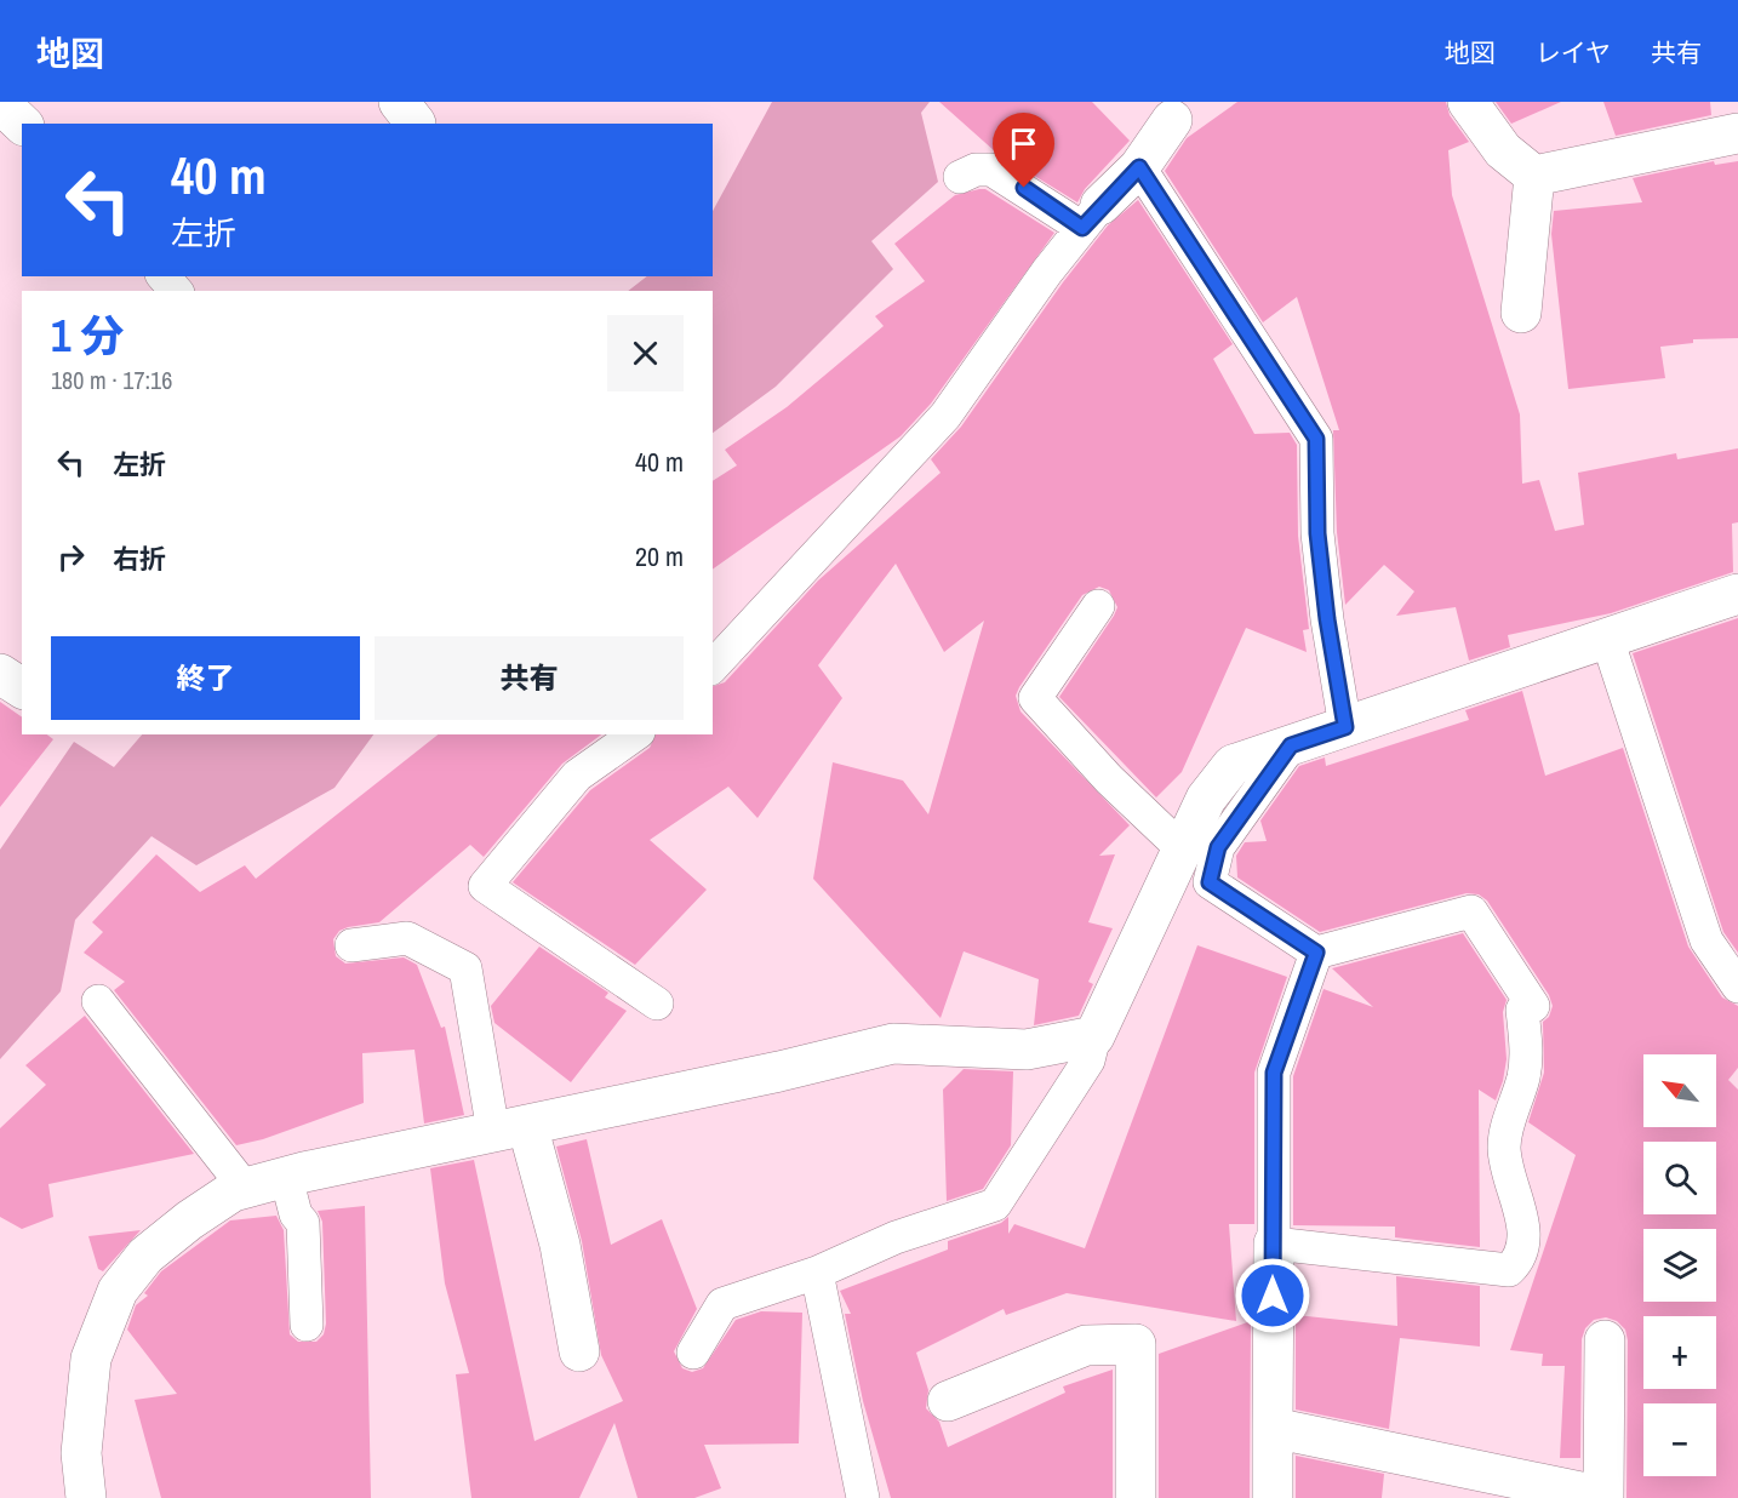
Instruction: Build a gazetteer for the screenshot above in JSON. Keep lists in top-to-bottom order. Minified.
{"north":"top left","page":{"header":"地図","nav":["地図","レイヤ","共有"],"turn":["40 m","左折"],"heading":["1 分","180 m · 17:16"],"list":[{"name":"左折","value":"40 m"},{"name":"右折","value":"20 m"}],"buttons":["終了","共有"],"map_buttons":["+","−"]}}
